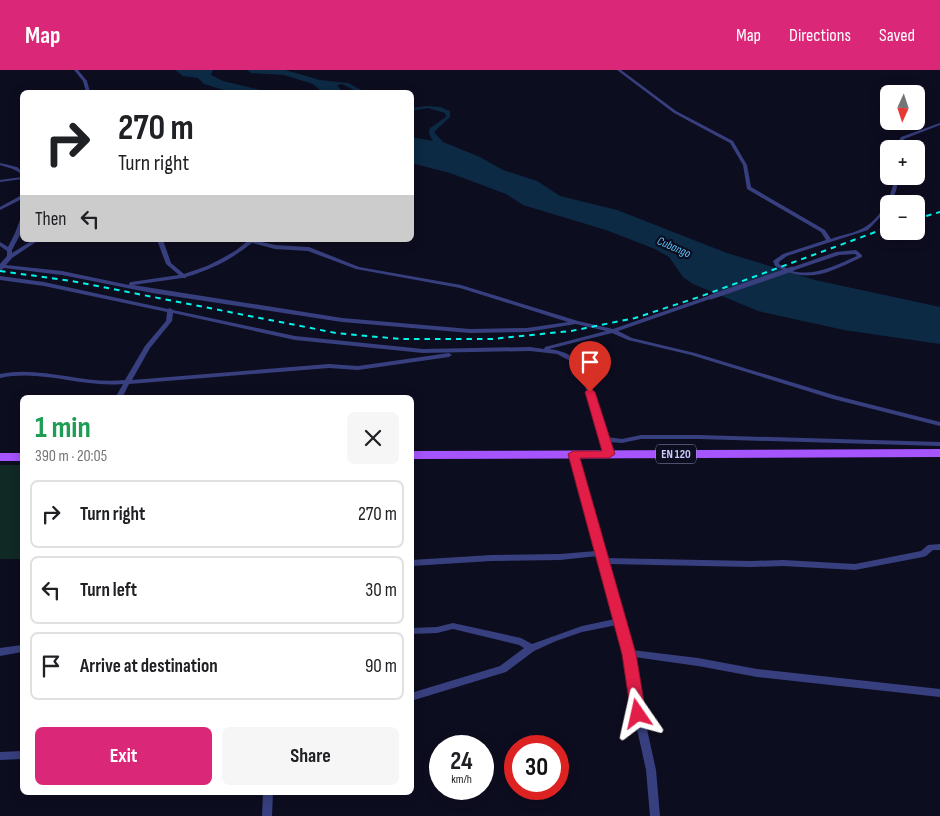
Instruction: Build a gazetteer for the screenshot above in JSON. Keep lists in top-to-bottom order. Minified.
{"streets":{"main road":["EN 120"]},"water":["Cubango"],"north":"bottom","page":{"header":"Map","nav":["Map","Directions","Saved"],"map_buttons":["+","−"],"turn":["270 m","Turn right"],"then":"Then","heading":["1 min","390 m · 20:05"],"list":[{"name":"Turn right","value":"270 m"},{"name":"Turn left","value":"30 m"},{"name":"Arrive at destination","value":"90 m"}],"buttons":["Exit","Share"],"speed":"24 km/h","limit":"30"}}
